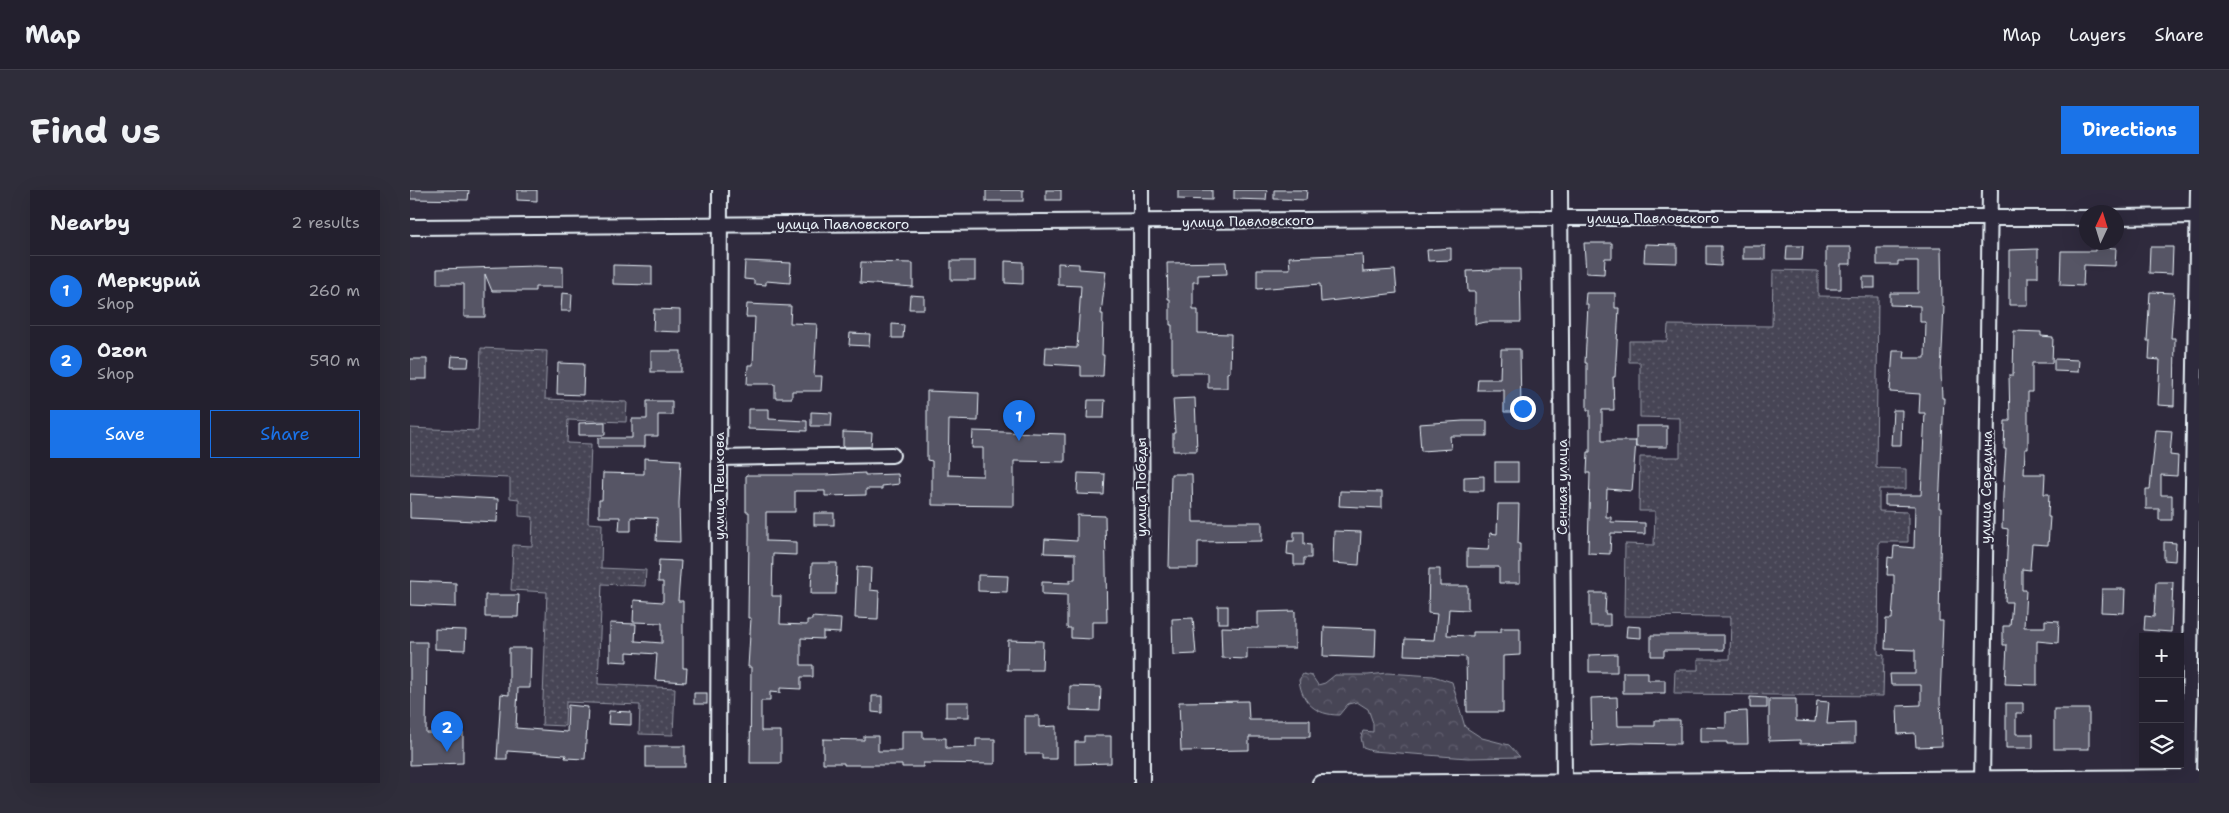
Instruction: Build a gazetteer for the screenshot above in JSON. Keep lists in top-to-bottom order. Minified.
{"streets":{"street":["улица Павловского","улица Пешкова","улица Победы","Сенная улица","улица Середина"]},"crossings":[["улица Павловского","улица Пешкова"],["улица Павловского","улица Победы"],["улица Павловского","Сенная улица"],["улица Павловского","улица Середина"]],"north":"top","page":{"header":"Map","nav":["Map","Layers","Share"],"buttons":["Directions",["Save","Share"]],"title":"Find us","heading":["Nearby","2 results"],"list":[{"mark":"1","name":"Меркурий","note":"Shop","value":"260 m"},{"mark":"2","name":"Ozon","note":"Shop","value":"590 m"}],"pins":["1","2"],"map_buttons":["+","−"]}}
